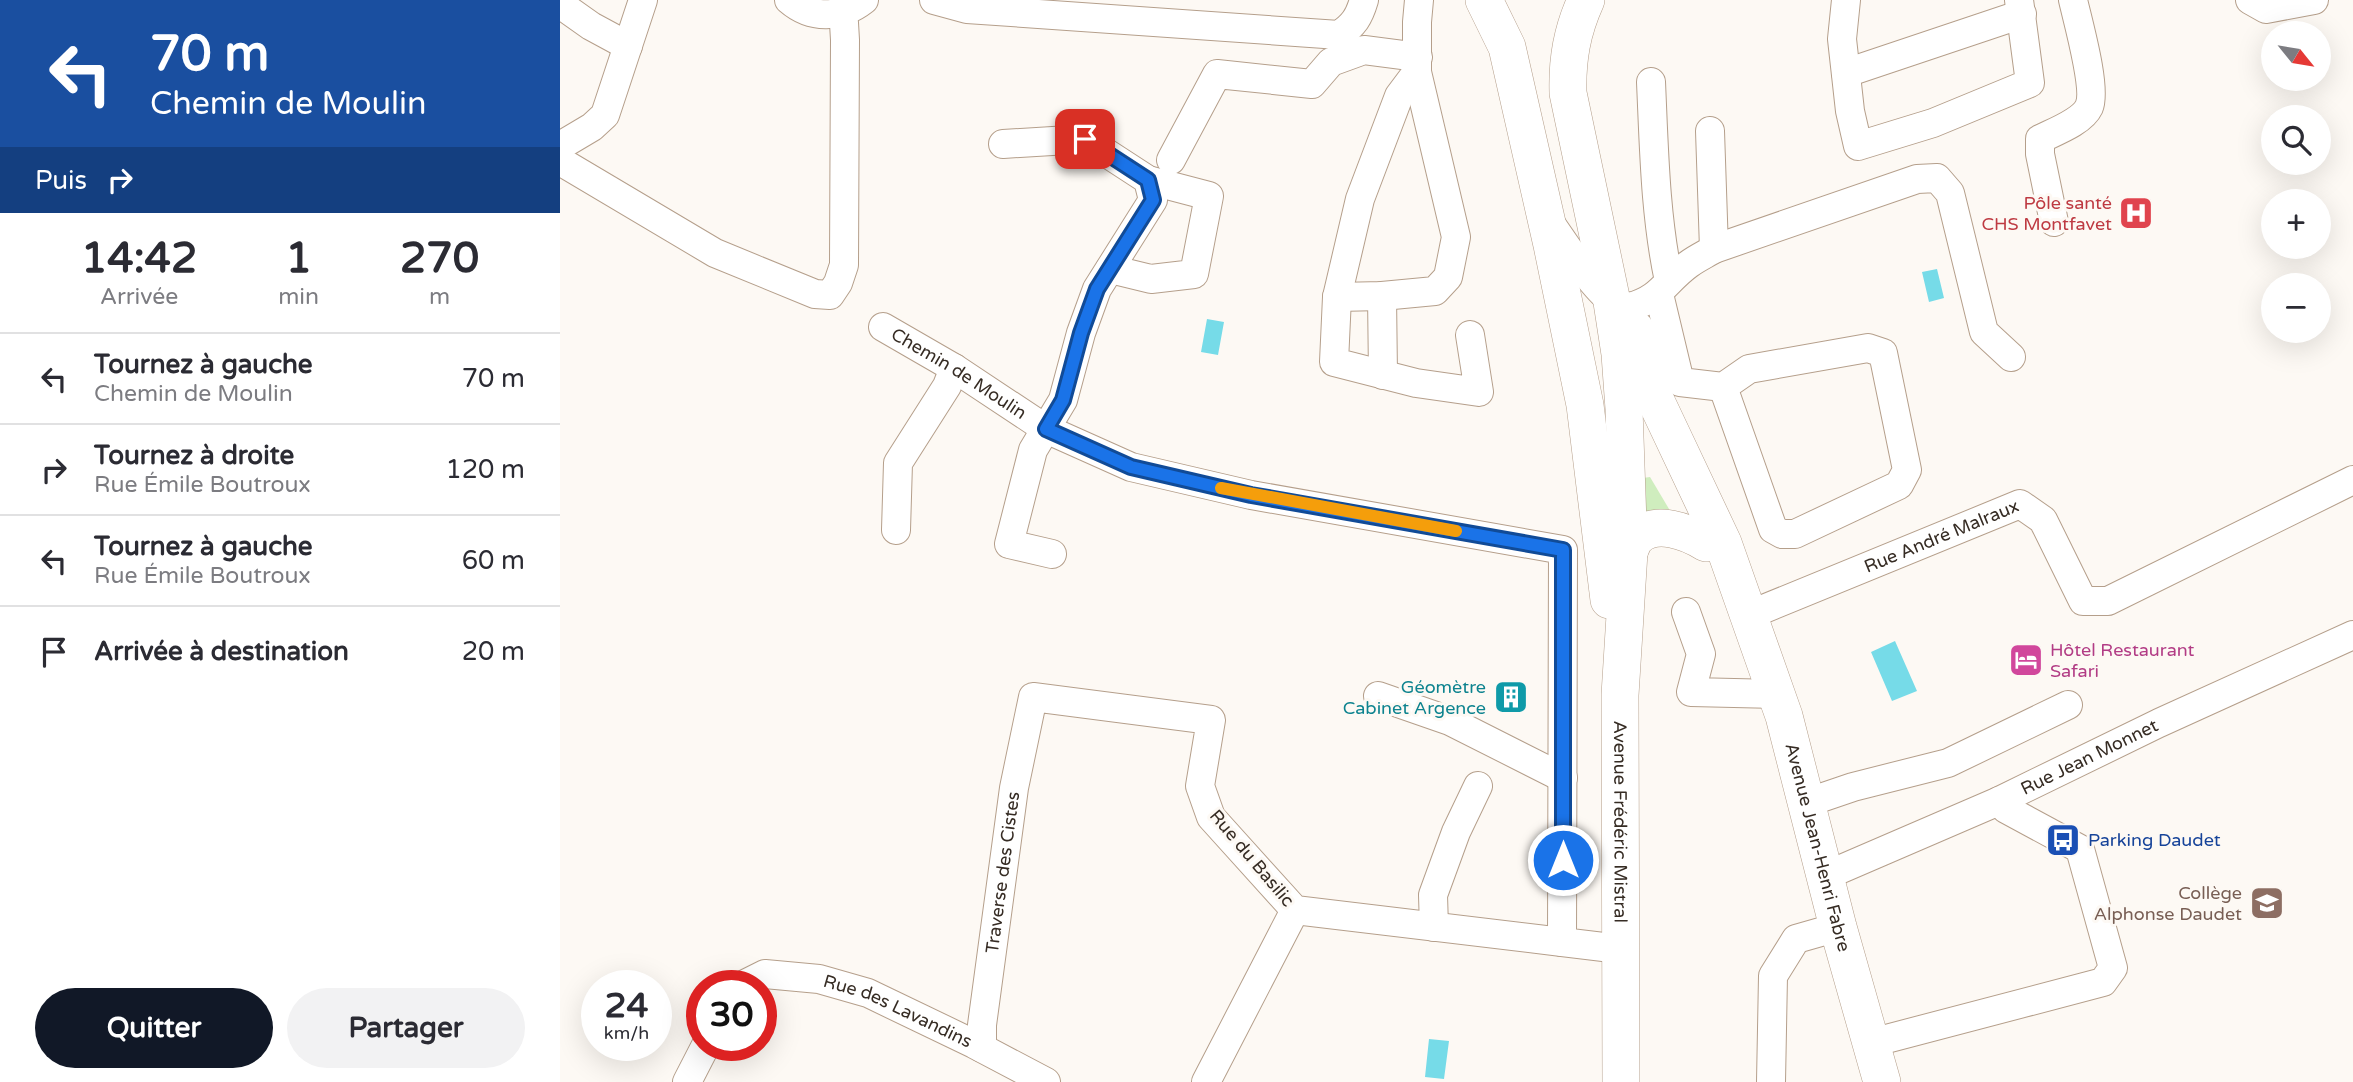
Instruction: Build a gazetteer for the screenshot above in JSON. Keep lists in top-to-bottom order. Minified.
{"streets":{"main road":["Avenue Frédéric Mistral","Avenue Jean-Henri Fabre"],"street":["Chemin de Moulin","Rue André Malraux","Rue Jean Monnet","Rue du Basilic","Traverse des Cistes","Rue des Lavandins"]},"crossings":[["Rue André Malraux","Avenue Jean-Henri Fabre"],["Rue Jean Monnet","Avenue Jean-Henri Fabre"],["Avenue Frédéric Mistral","Rue du Basilic"],["Rue du Basilic","Traverse des Cistes"],["Traverse des Cistes","Rue des Lavandins"]],"places":{"hospital":["Pôle santé CHS Montfavet"],"hotel":["Hôtel Restaurant Safari"],"building":["Géomètre Cabinet Argence"],"bus stop":["Parking Daudet"],"school or university":["Collège Alphonse Daudet"]},"north":"bottom right","page":{"turn":["70 m","Chemin de Moulin"],"map_buttons":["+","−"],"then":"Puis","eta":["14:42","Arrivée","1","min","270","m"],"list":[{"name":"Tournez à gauche","note":"Chemin de Moulin","value":"70 m"},{"name":"Tournez à droite","note":"Rue Émile Boutroux","value":"120 m"},{"name":"Tournez à gauche","note":"Rue Émile Boutroux","value":"60 m"},{"name":"Arrivée à destination","value":"20 m"}],"speed":"24 km/h","limit":"30","buttons":["Quitter","Partager"]}}
